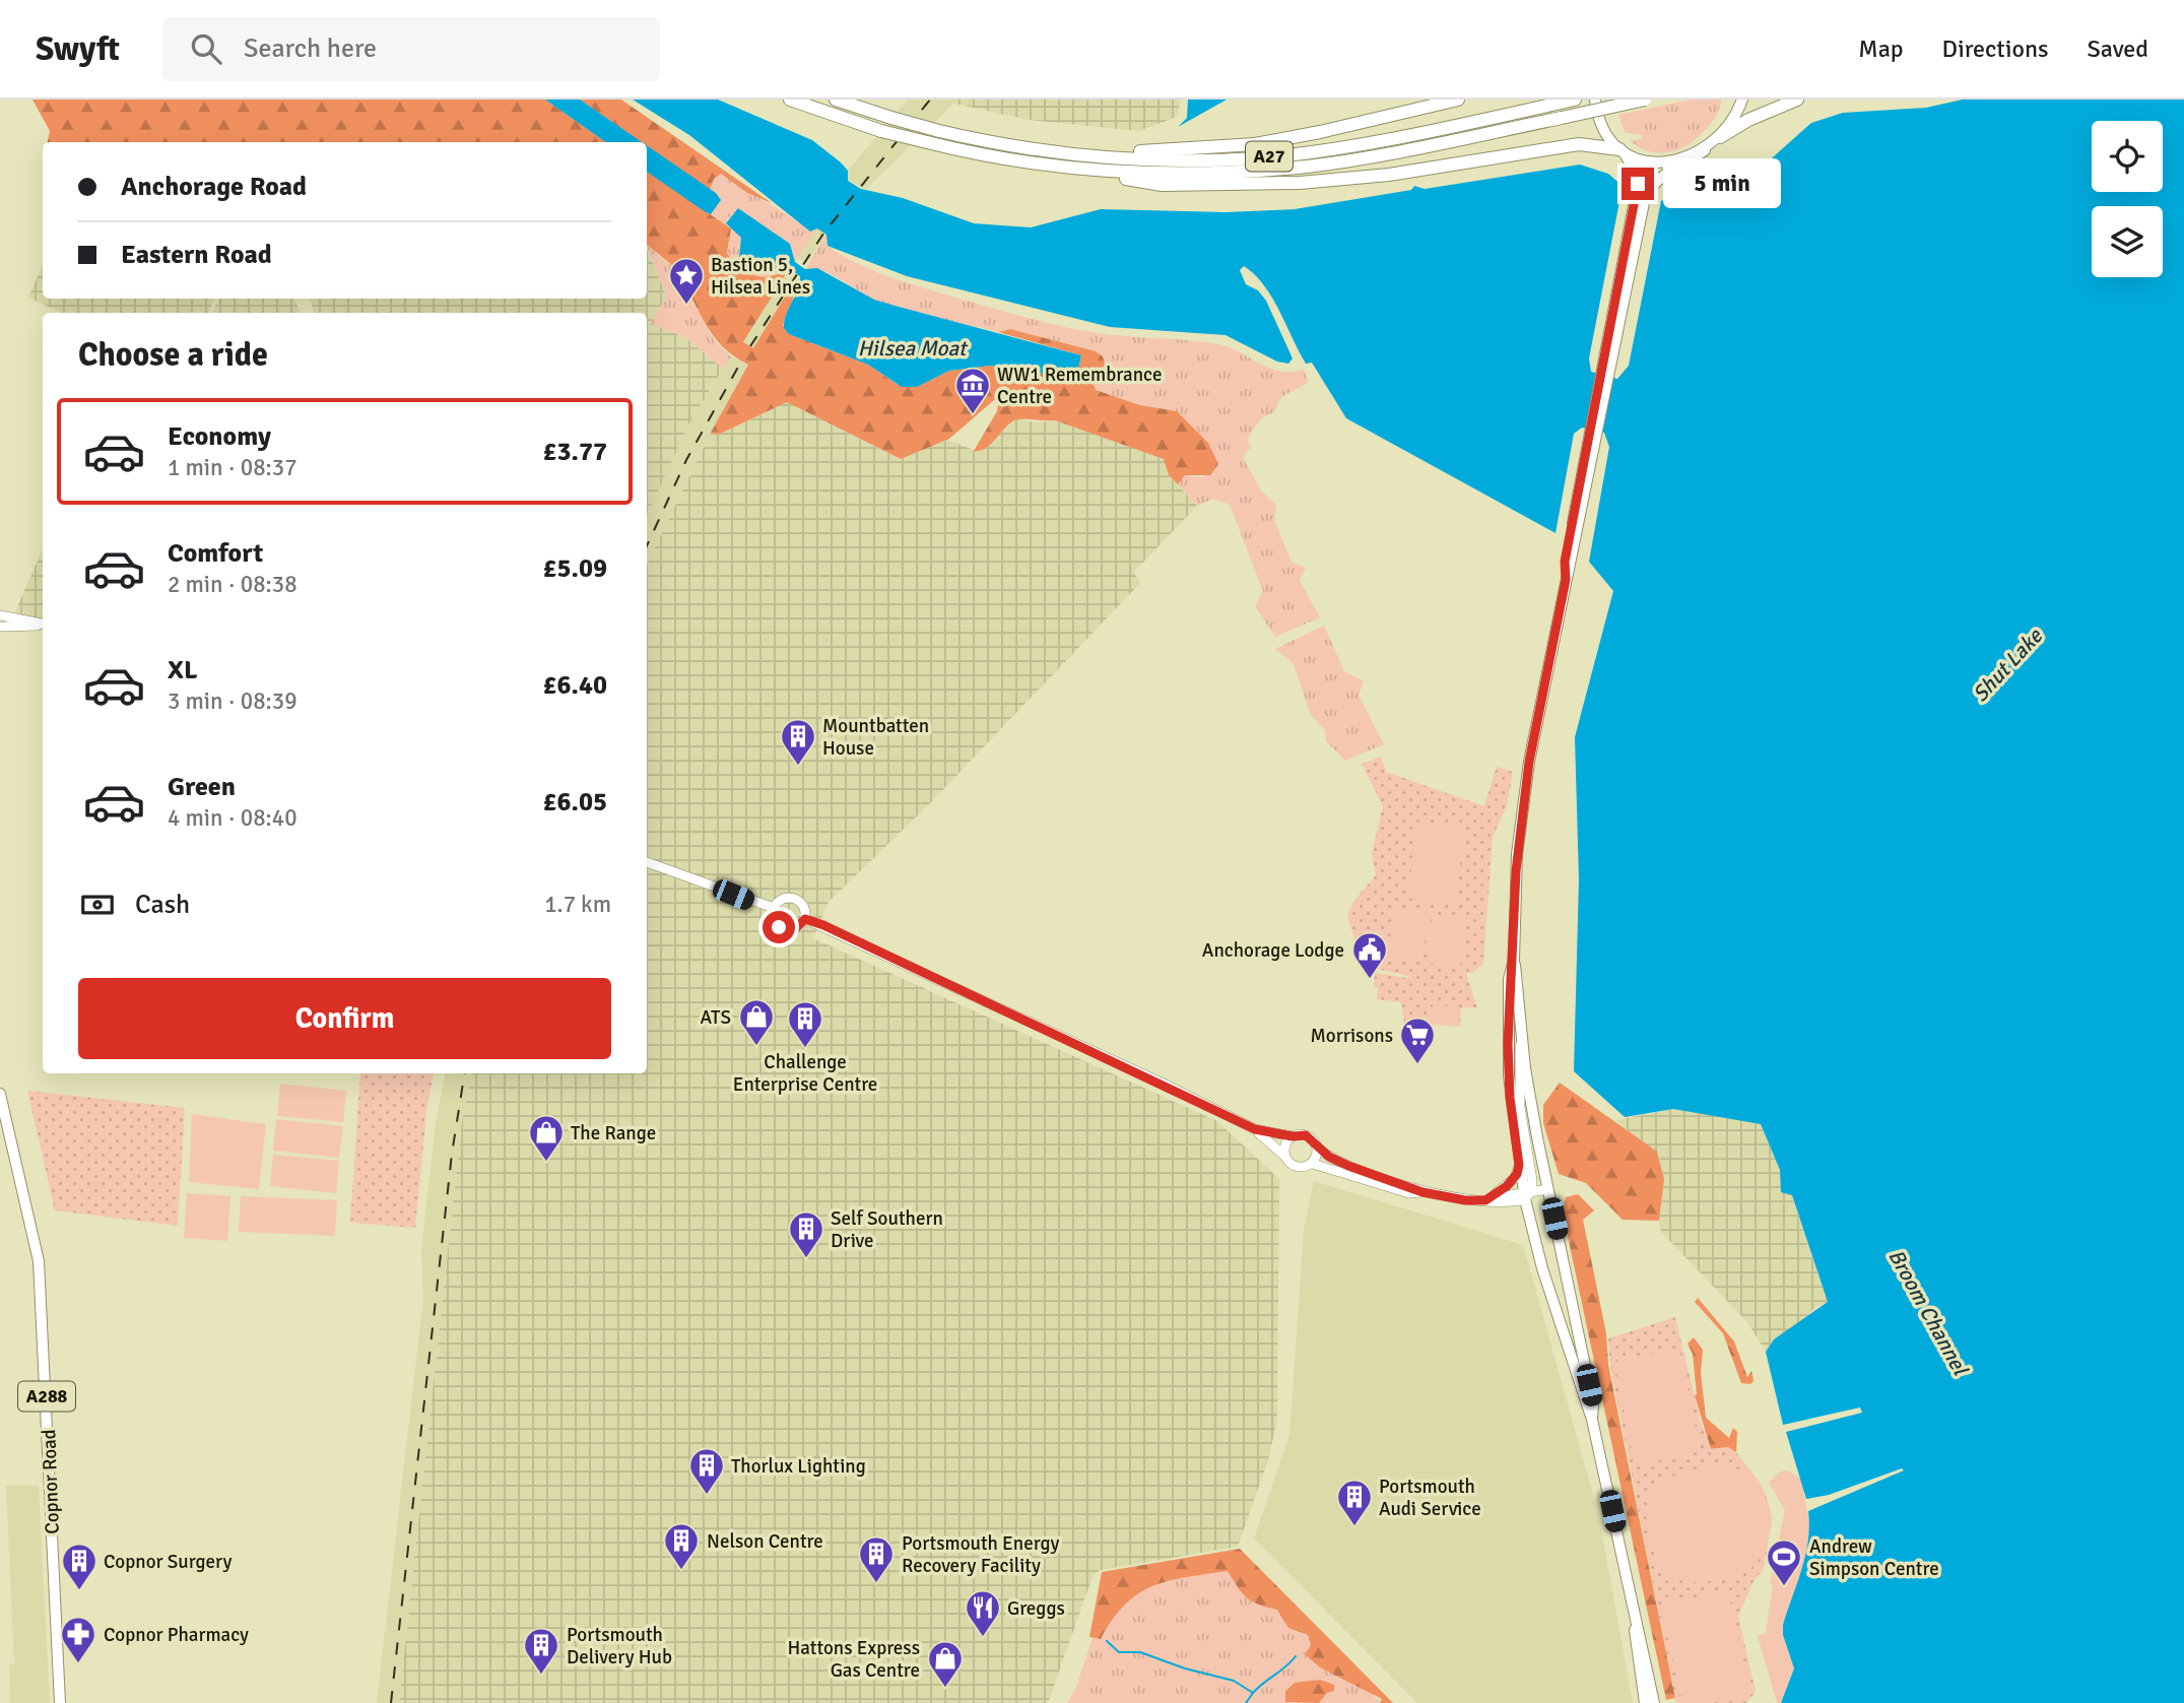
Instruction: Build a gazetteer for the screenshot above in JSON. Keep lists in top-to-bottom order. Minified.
{"streets":{"highway":["A27"],"main road":["A288","Copnor Road"]},"water":["Hilsea Moat","Shut Lake","Broom Channel"],"places":{"place":["Bastion 5, Hilsea Lines"],"museum":["WW1 Remembrance Centre"],"building":["Mountbatten House","Challenge Enterprise Centre","Self Southern Drive","Thorlux Lighting","Portsmouth Audi Service","Nelson Centre","Portsmouth Energy Recovery Facility","Copnor Surgery","Portsmouth Delivery Hub"],"public building":["Anchorage Lodge"],"shop":["ATS","The Range","Hattons Express Gas Centre"],"supermarket":["Morrisons"],"sports":["Andrew Simpson Centre"],"restaurant":["Greggs"],"pharmacy":["Copnor Pharmacy"]},"page":{"header":"Swyft","search":"Search here","nav":["Map","Directions","Saved"],"banner":["Anchorage Road","Eastern Road"],"bubble":"5 min","heading":"Choose a ride","list":[{"name":"Economy","note":"1 min · 08:37","value":"£3.77"},{"name":"Comfort","note":"2 min · 08:38","value":"£5.09"},{"name":"XL","note":"3 min · 08:39","value":"£6.40"},{"name":"Green","note":"4 min · 08:40","value":"£6.05"}],"pay":["Cash","1.7 km"],"buttons":"Confirm"}}
